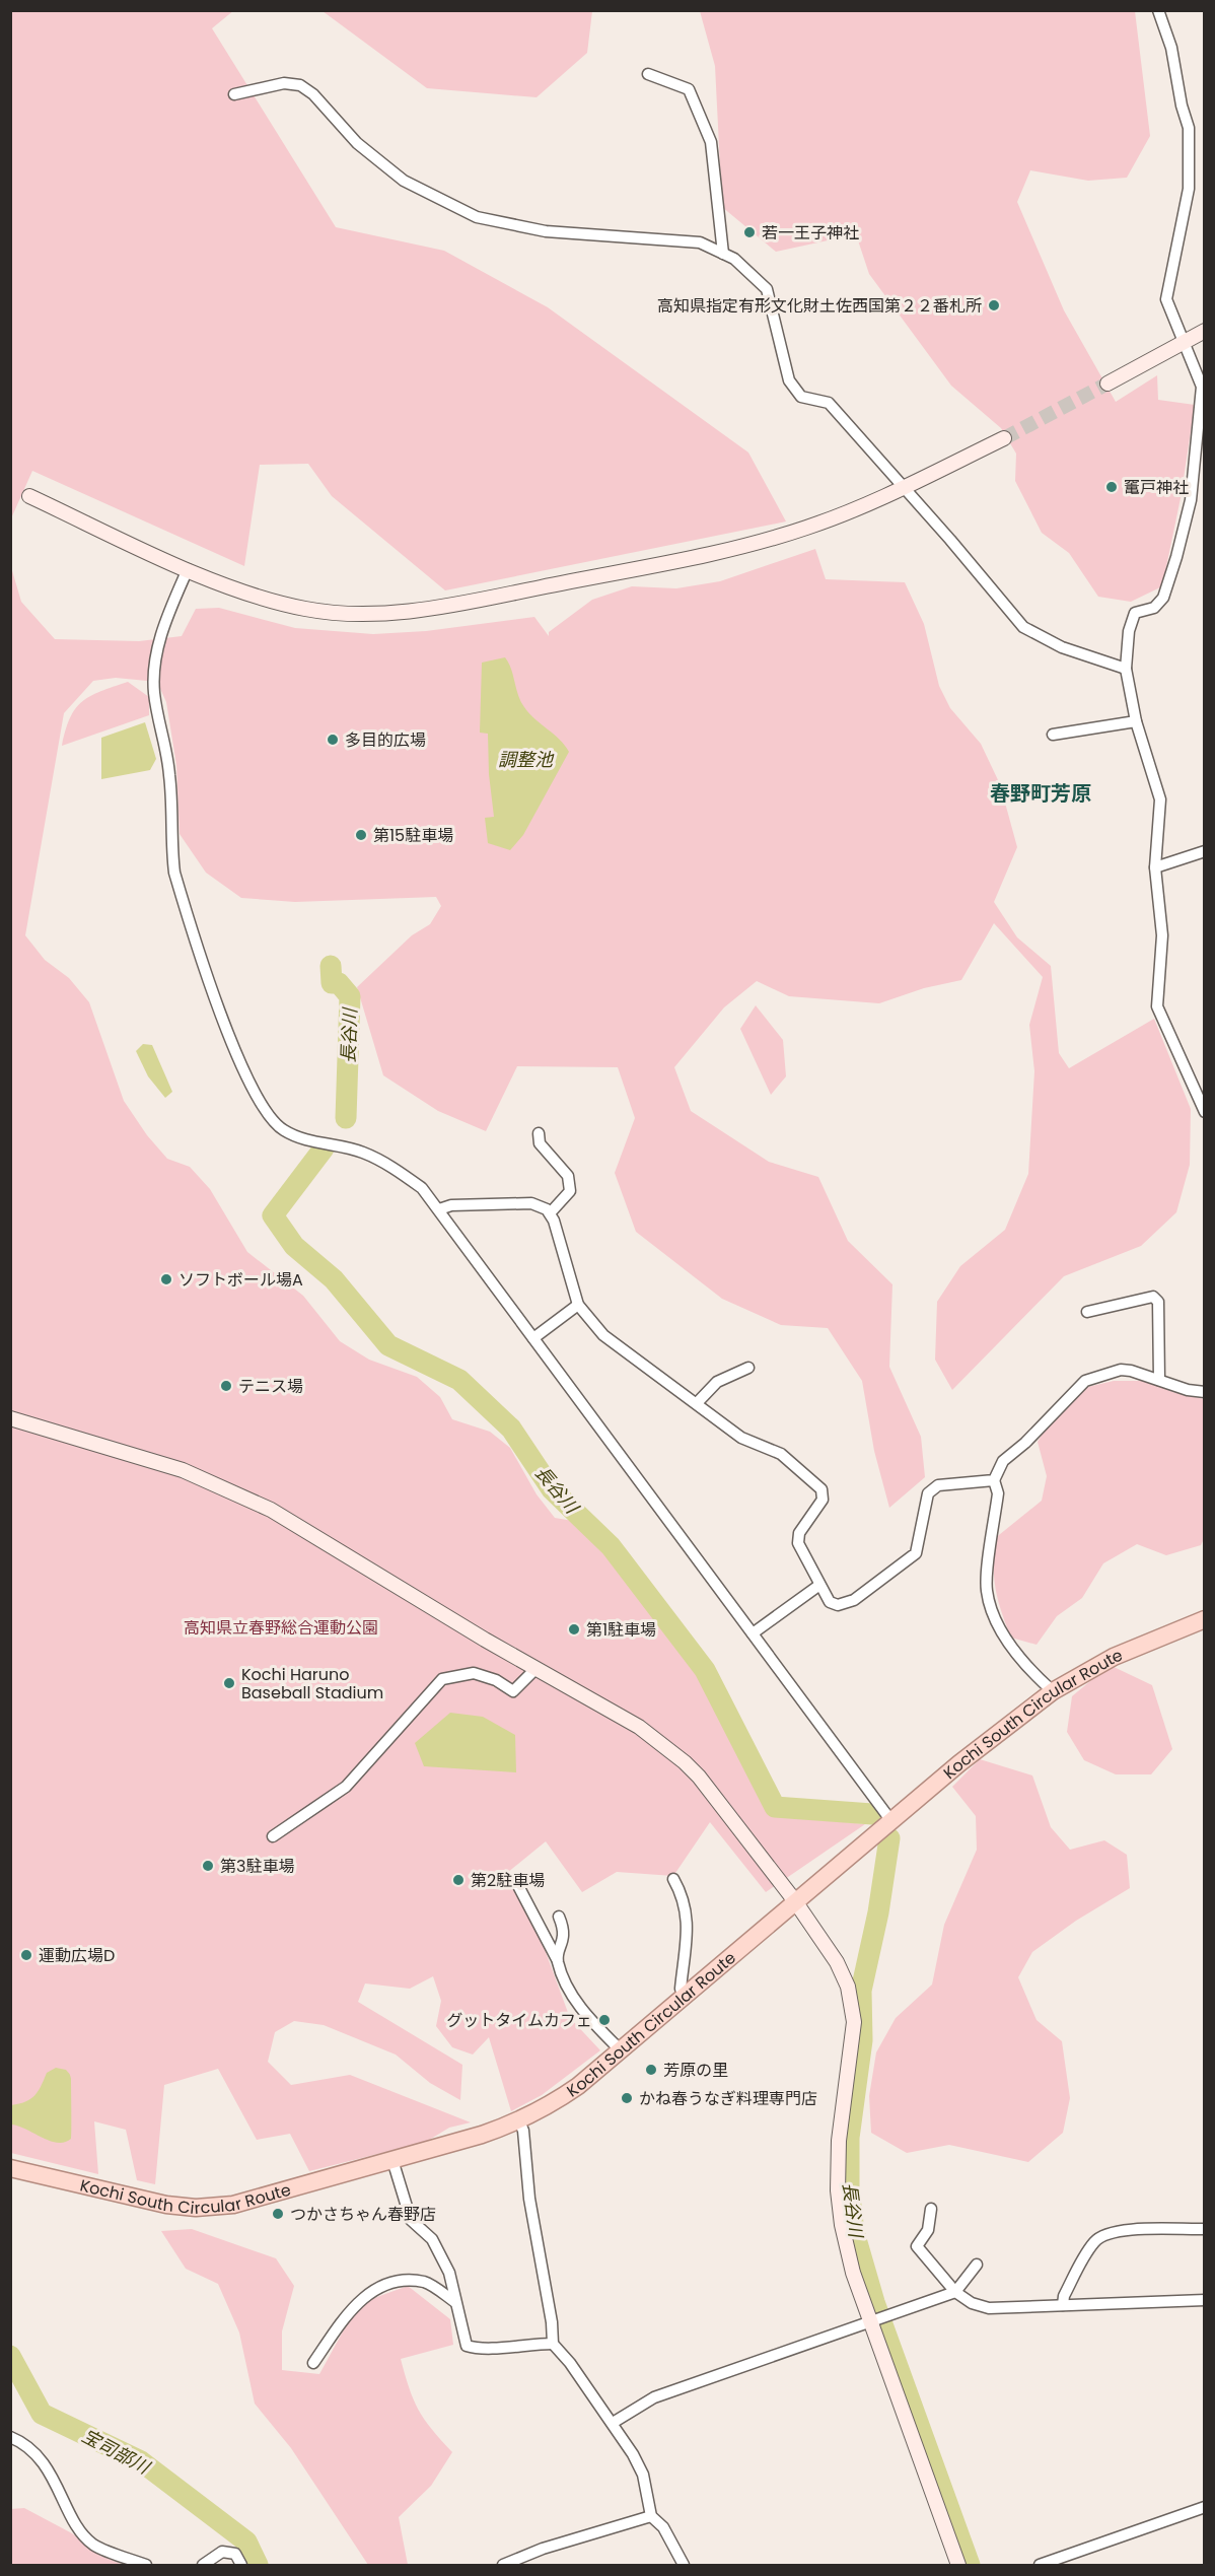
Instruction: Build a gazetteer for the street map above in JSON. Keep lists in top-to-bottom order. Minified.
{"streets":{"main road":["Kochi South Circular Route"]},"districts":["春野町芳原"],"water":["調整池","長谷川","宝司部川"],"parks":["高知県立春野総合運動公園"],"places":["若一王子神社","高知県指定有形文化財土佐西国第２２番札所","竃戸神社","多目的広場","第15駐車場","ソフトボール場A","テニス場","第1駐車場","Kochi Haruno Baseball Stadium","第3駐車場","第2駐車場","運動広場D","グットタイムカフェ","芳原の里","かね春うなぎ料理専門店","つかさちゃん春野店"]}
